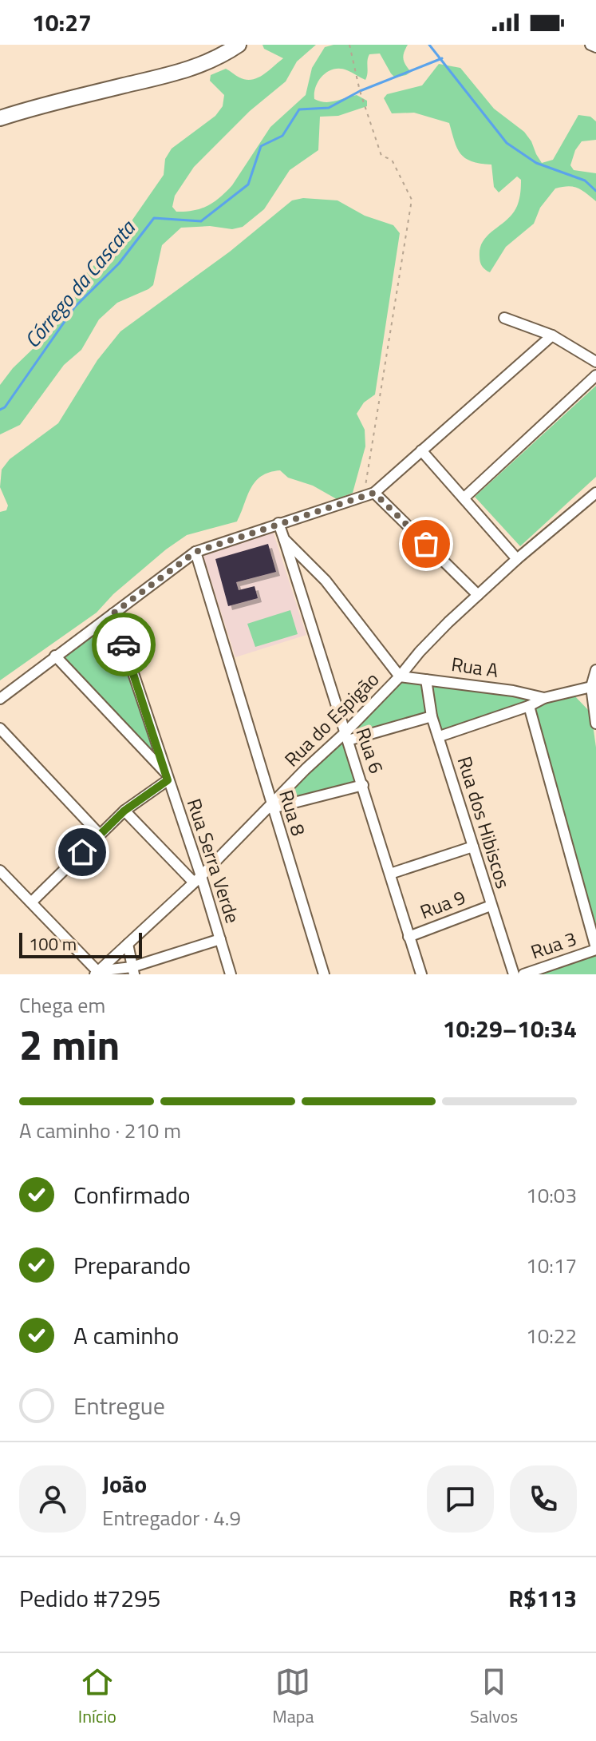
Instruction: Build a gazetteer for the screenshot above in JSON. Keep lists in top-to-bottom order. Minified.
{"streets":{"street":["Rua A","Rua do Espigão","Rua 6","Rua 8","Rua dos Hibiscos","Rua Serra Verde","Rua 9","Rua 3"]},"crossings":[["Rua A","Rua do Espigão"],["Rua A","Rua dos Hibiscos"],["Rua do Espigão","Rua 6"],["Rua do Espigão","Rua 8"],["Rua do Espigão","Rua Serra Verde"],["Rua 6","Rua 9"],["Rua dos Hibiscos","Rua 9"]],"water":["Córrego da Cascata"],"scale_bar":"100 m","page":{"status":"10:27","scale":"100 m","heading":["2 min","Chega em","10:29–10:34"],"panel":["João","Entregador · 4.9","Pedido #7295","R$113"],"bar":"A caminho · 210 m","list":[["Confirmado","10:03"],["Preparando","10:17"],["A caminho","10:22"],"Entregue"],"tabs":["Início","Mapa","Salvos"]}}
